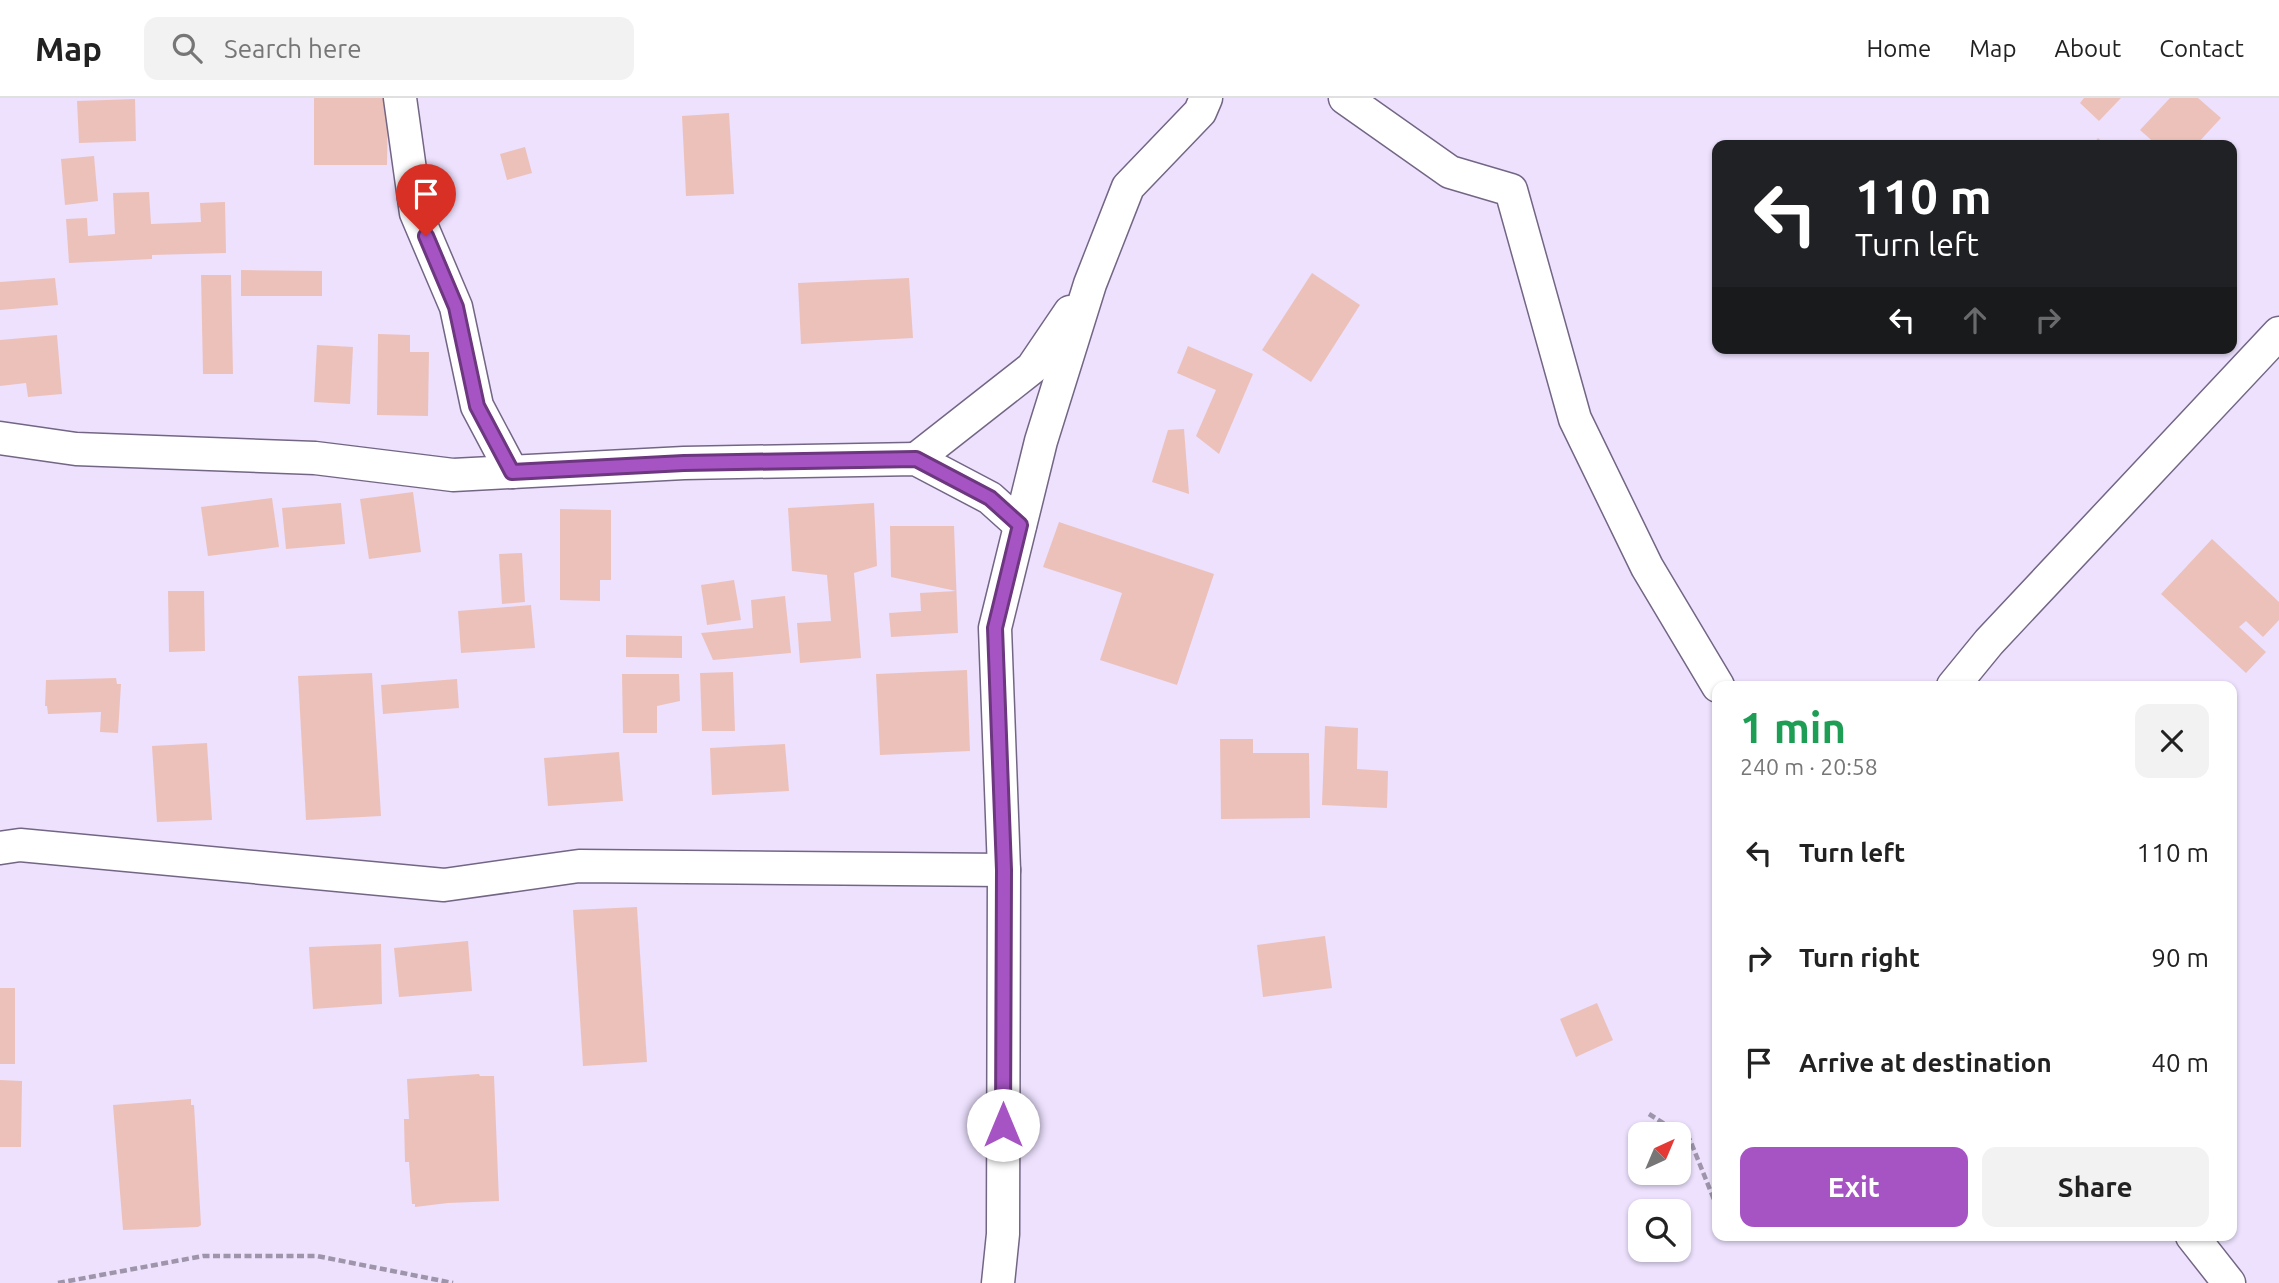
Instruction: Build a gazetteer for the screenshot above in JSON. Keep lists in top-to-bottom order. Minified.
{"north":"top right","page":{"header":"Map","search":"Search here","nav":["Home","Map","About","Contact"],"turn":["110 m","Turn left"],"heading":["1 min","240 m · 20:58"],"list":[{"name":"Turn left","value":"110 m"},{"name":"Turn right","value":"90 m"},{"name":"Arrive at destination","value":"40 m"}],"buttons":["Exit","Share"]}}
